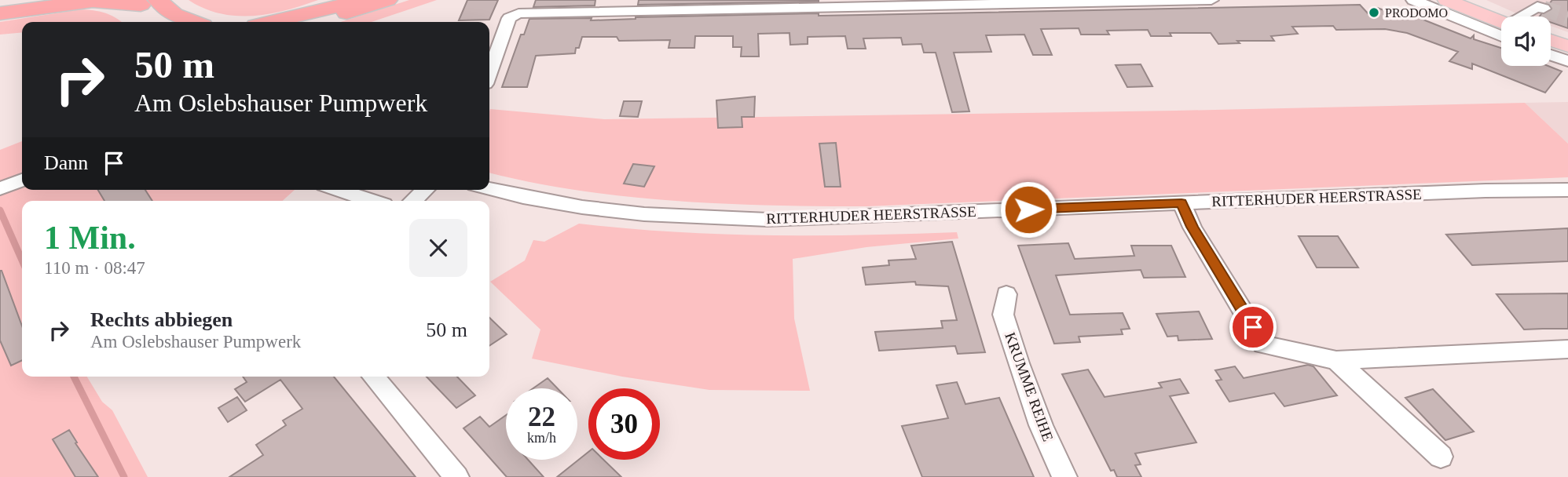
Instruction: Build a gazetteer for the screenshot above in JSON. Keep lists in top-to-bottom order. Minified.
{"streets":{"street":["RITTERHUDER HEERSTRASSE","KRUMME REIHE"]},"places":["PRODOMO"],"page":{"turn":["50 m","Am Oslebshauser Pumpwerk"],"then":"Dann","heading":["1 Min.","110 m · 08:47"],"list":[{"name":"Rechts abbiegen","note":"Am Oslebshauser Pumpwerk","value":"50 m"}],"speed":"22 km/h","limit":"30"}}
